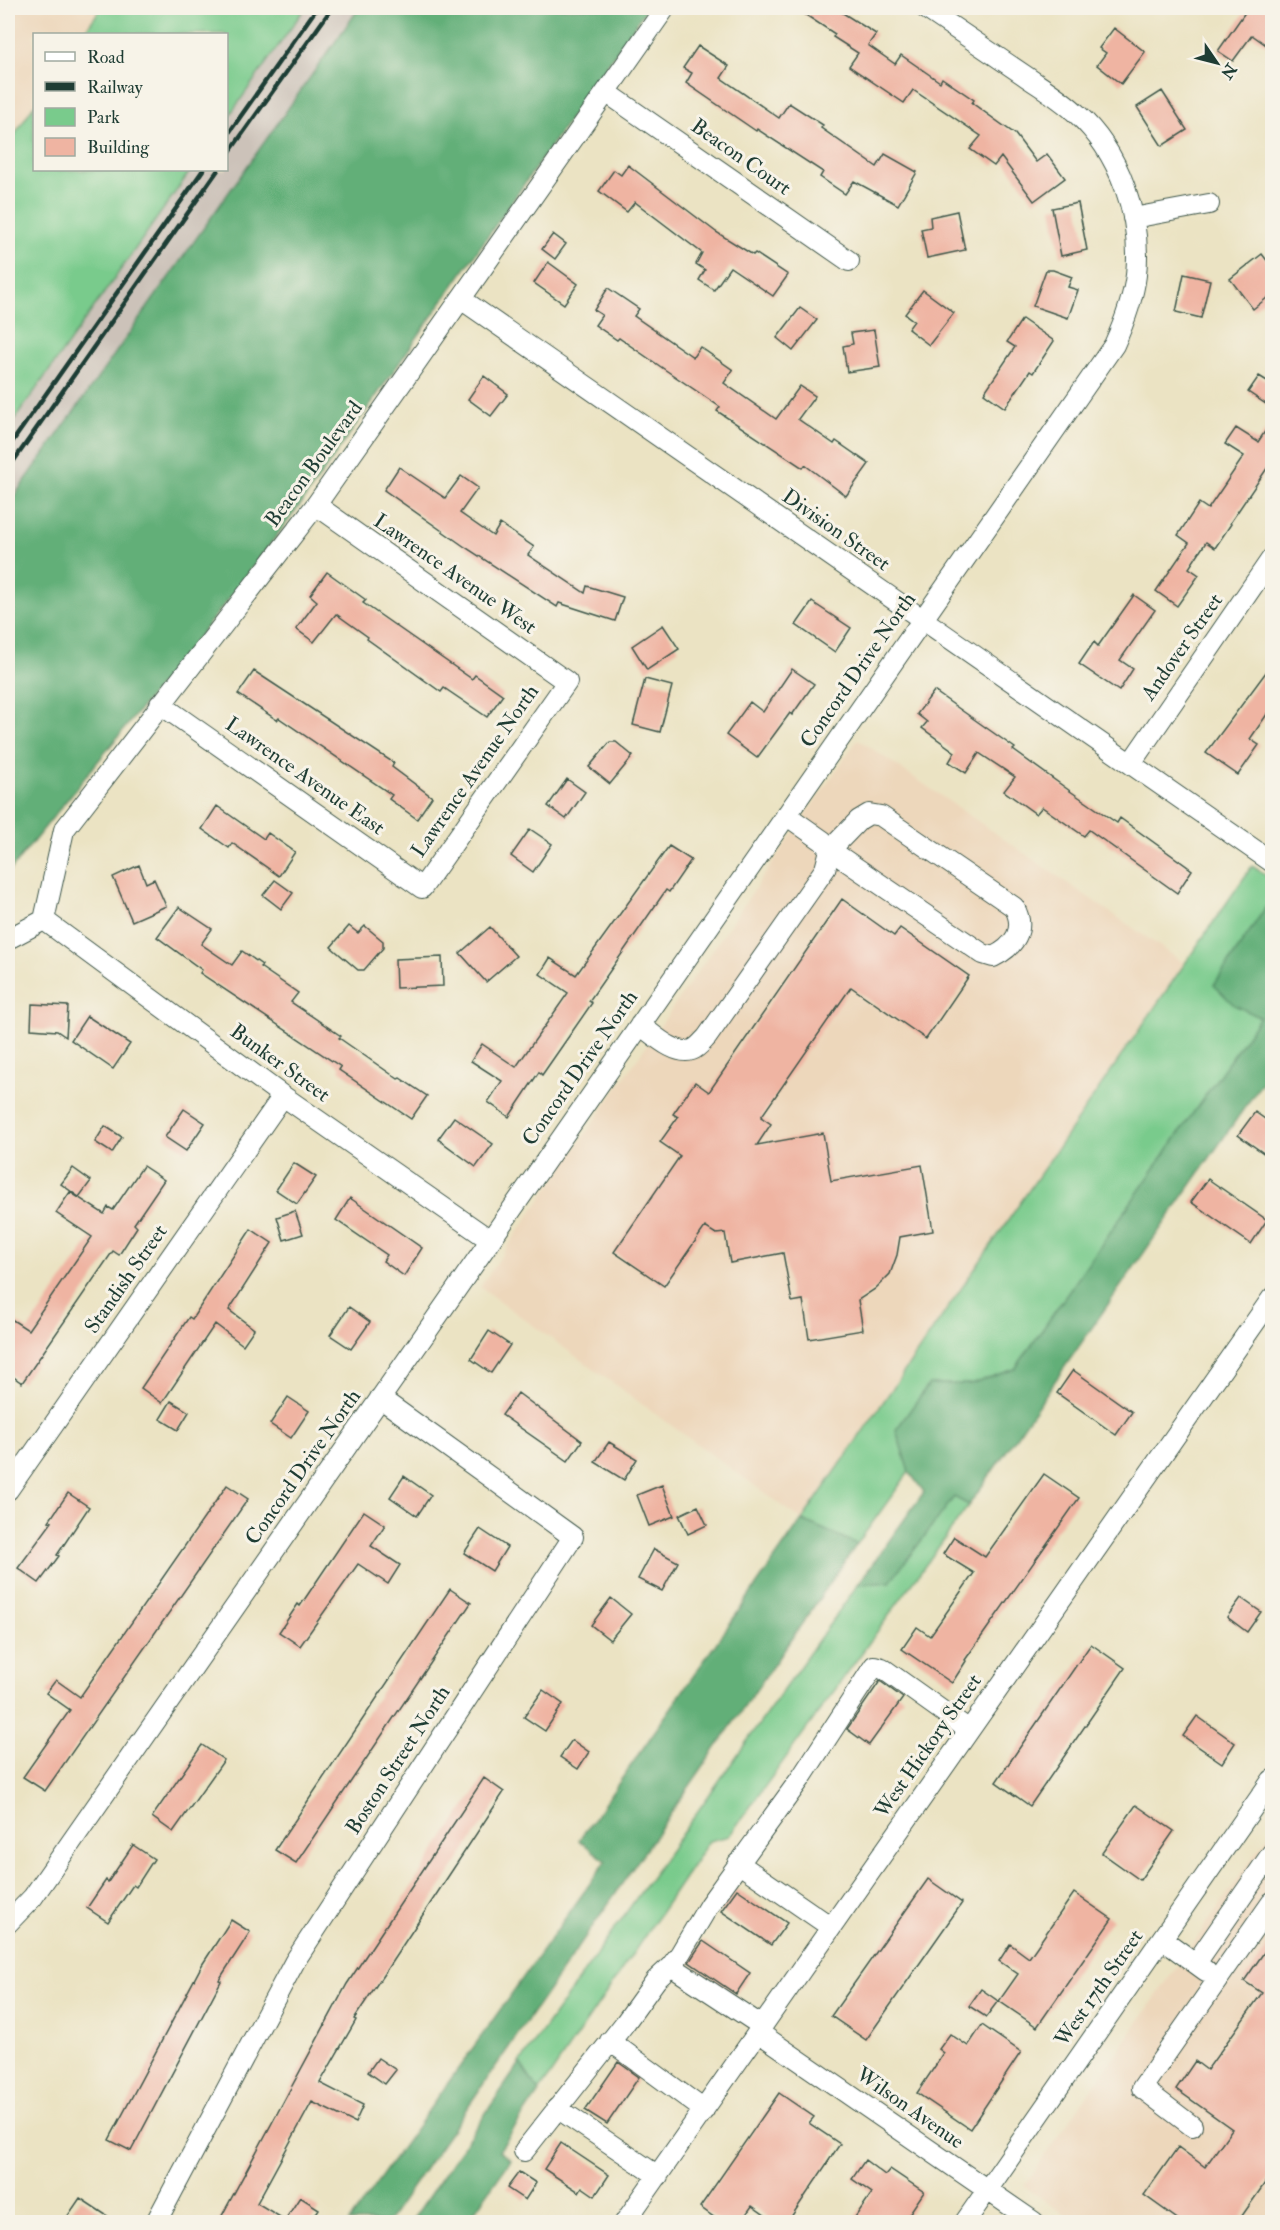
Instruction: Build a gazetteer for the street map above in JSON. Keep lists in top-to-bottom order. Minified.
{"streets":{"street":["Beacon Court","Beacon Boulevard","Division Street","Lawrence Avenue West","Andover Street","Concord Drive North","Lawrence Avenue North","Lawrence Avenue East","Bunker Street","Standish Street","West Hickory Street","Boston Street North","West 17th Street","Wilson Avenue"]},"crossings":[["Beacon Court","Beacon Boulevard"],["Beacon Boulevard","Division Street"],["Beacon Boulevard","Lawrence Avenue West"],["Beacon Boulevard","Lawrence Avenue East"],["Beacon Boulevard","Bunker Street"],["Division Street","Andover Street"],["Division Street","Concord Drive North"],["Lawrence Avenue West","Lawrence Avenue North"],["Concord Drive North","Bunker Street"],["Concord Drive North","Boston Street North"],["Lawrence Avenue North","Lawrence Avenue East"],["Bunker Street","Standish Street"],["West Hickory Street","Wilson Avenue"],["West 17th Street","Wilson Avenue"]],"legend":["Road","Railway","Park","Building"],"north":"bottom right"}
